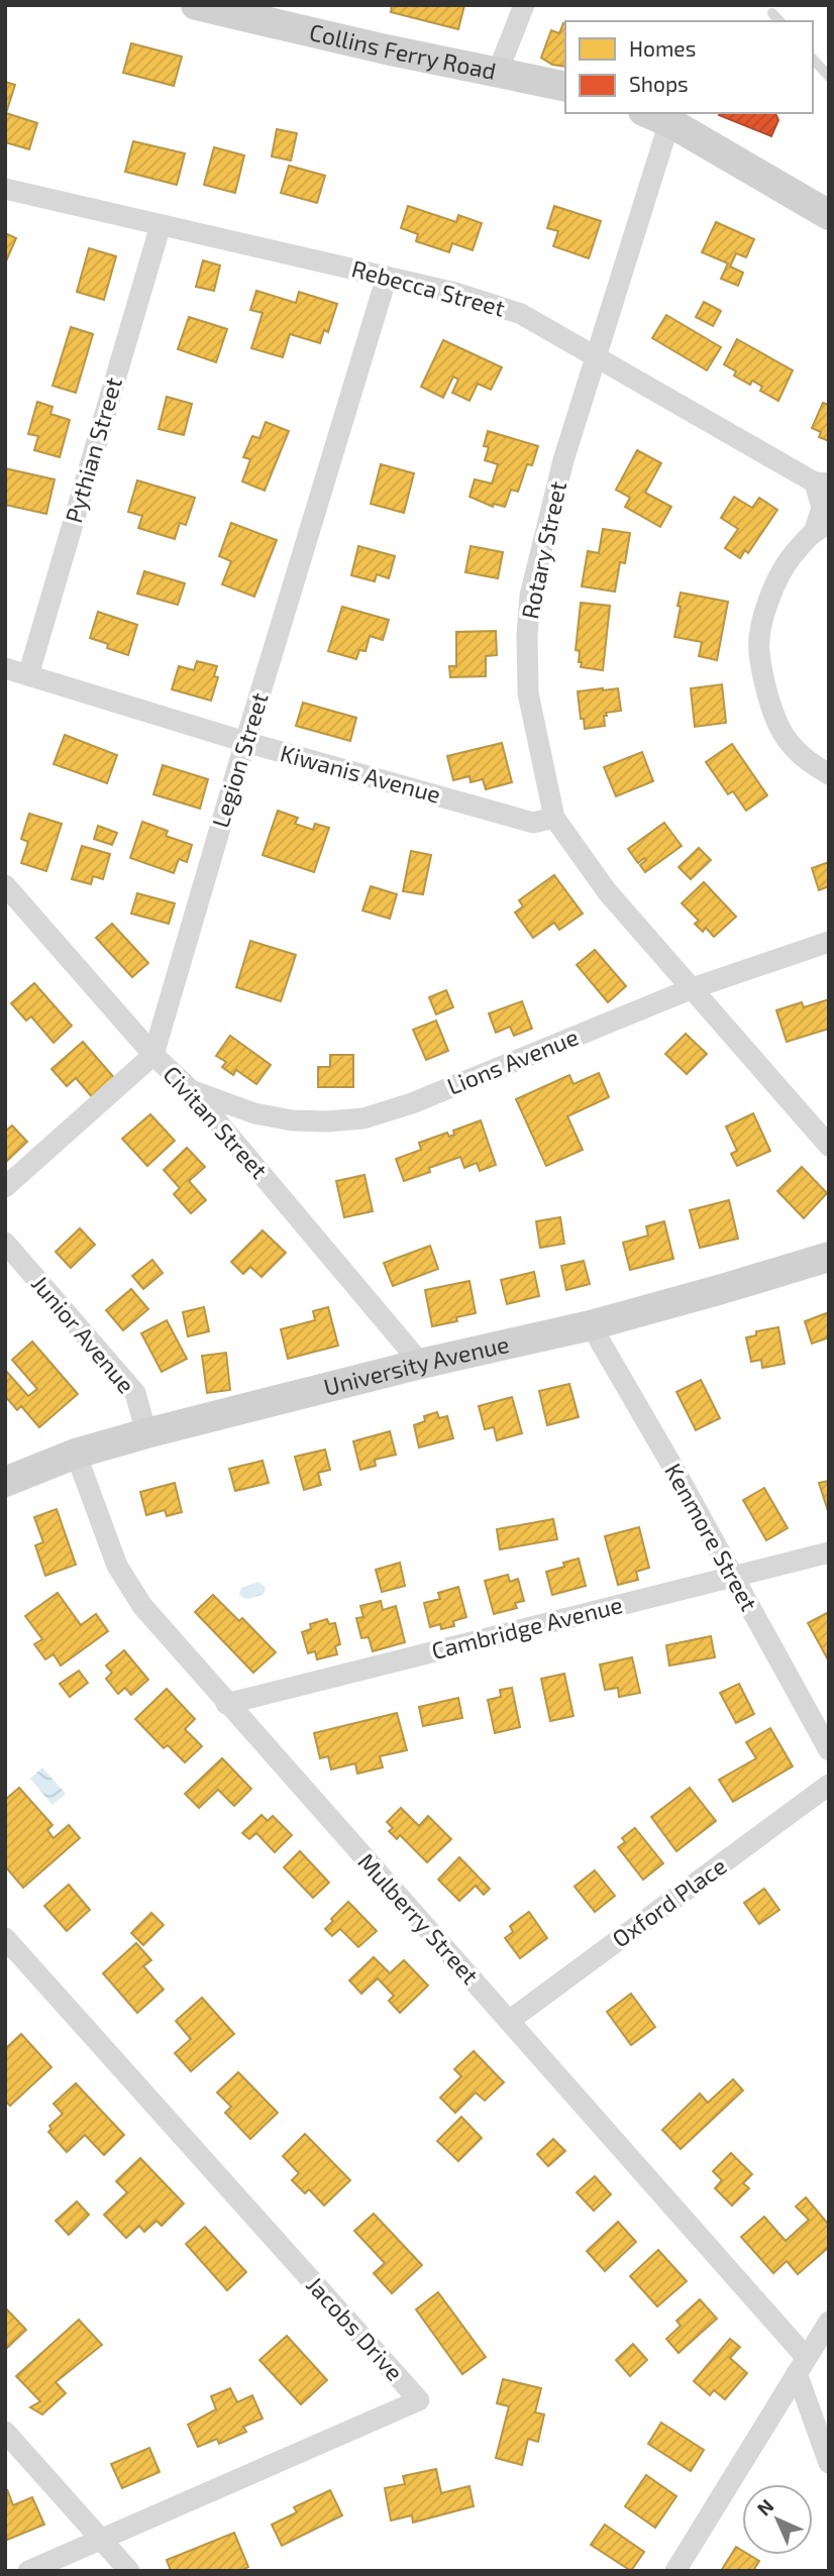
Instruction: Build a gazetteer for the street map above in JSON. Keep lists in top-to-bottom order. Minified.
{"streets":{"street":["Collins Ferry Road","Rebecca Street","Pythian Street","Rotary Street","Legion Street","Kiwanis Avenue","Lions Avenue","Civitan Street","Junior Avenue","University Avenue","Kenmore Street","Cambridge Avenue","Oxford Place","Mulberry Street","Jacobs Drive"]},"crossings":[["Rebecca Street","Pythian Street"],["Rebecca Street","Rotary Street"],["Rebecca Street","Legion Street"],["Pythian Street","Kiwanis Avenue"],["Rotary Street","Kiwanis Avenue"],["Rotary Street","Lions Avenue"],["Legion Street","Kiwanis Avenue"],["Legion Street","Civitan Street"],["Lions Avenue","Civitan Street"],["Civitan Street","University Avenue"],["Junior Avenue","University Avenue"],["University Avenue","Kenmore Street"],["University Avenue","Mulberry Street"],["Kenmore Street","Cambridge Avenue"],["Cambridge Avenue","Mulberry Street"],["Oxford Place","Mulberry Street"]],"legend":["Homes","Shops"],"north":"top left"}
